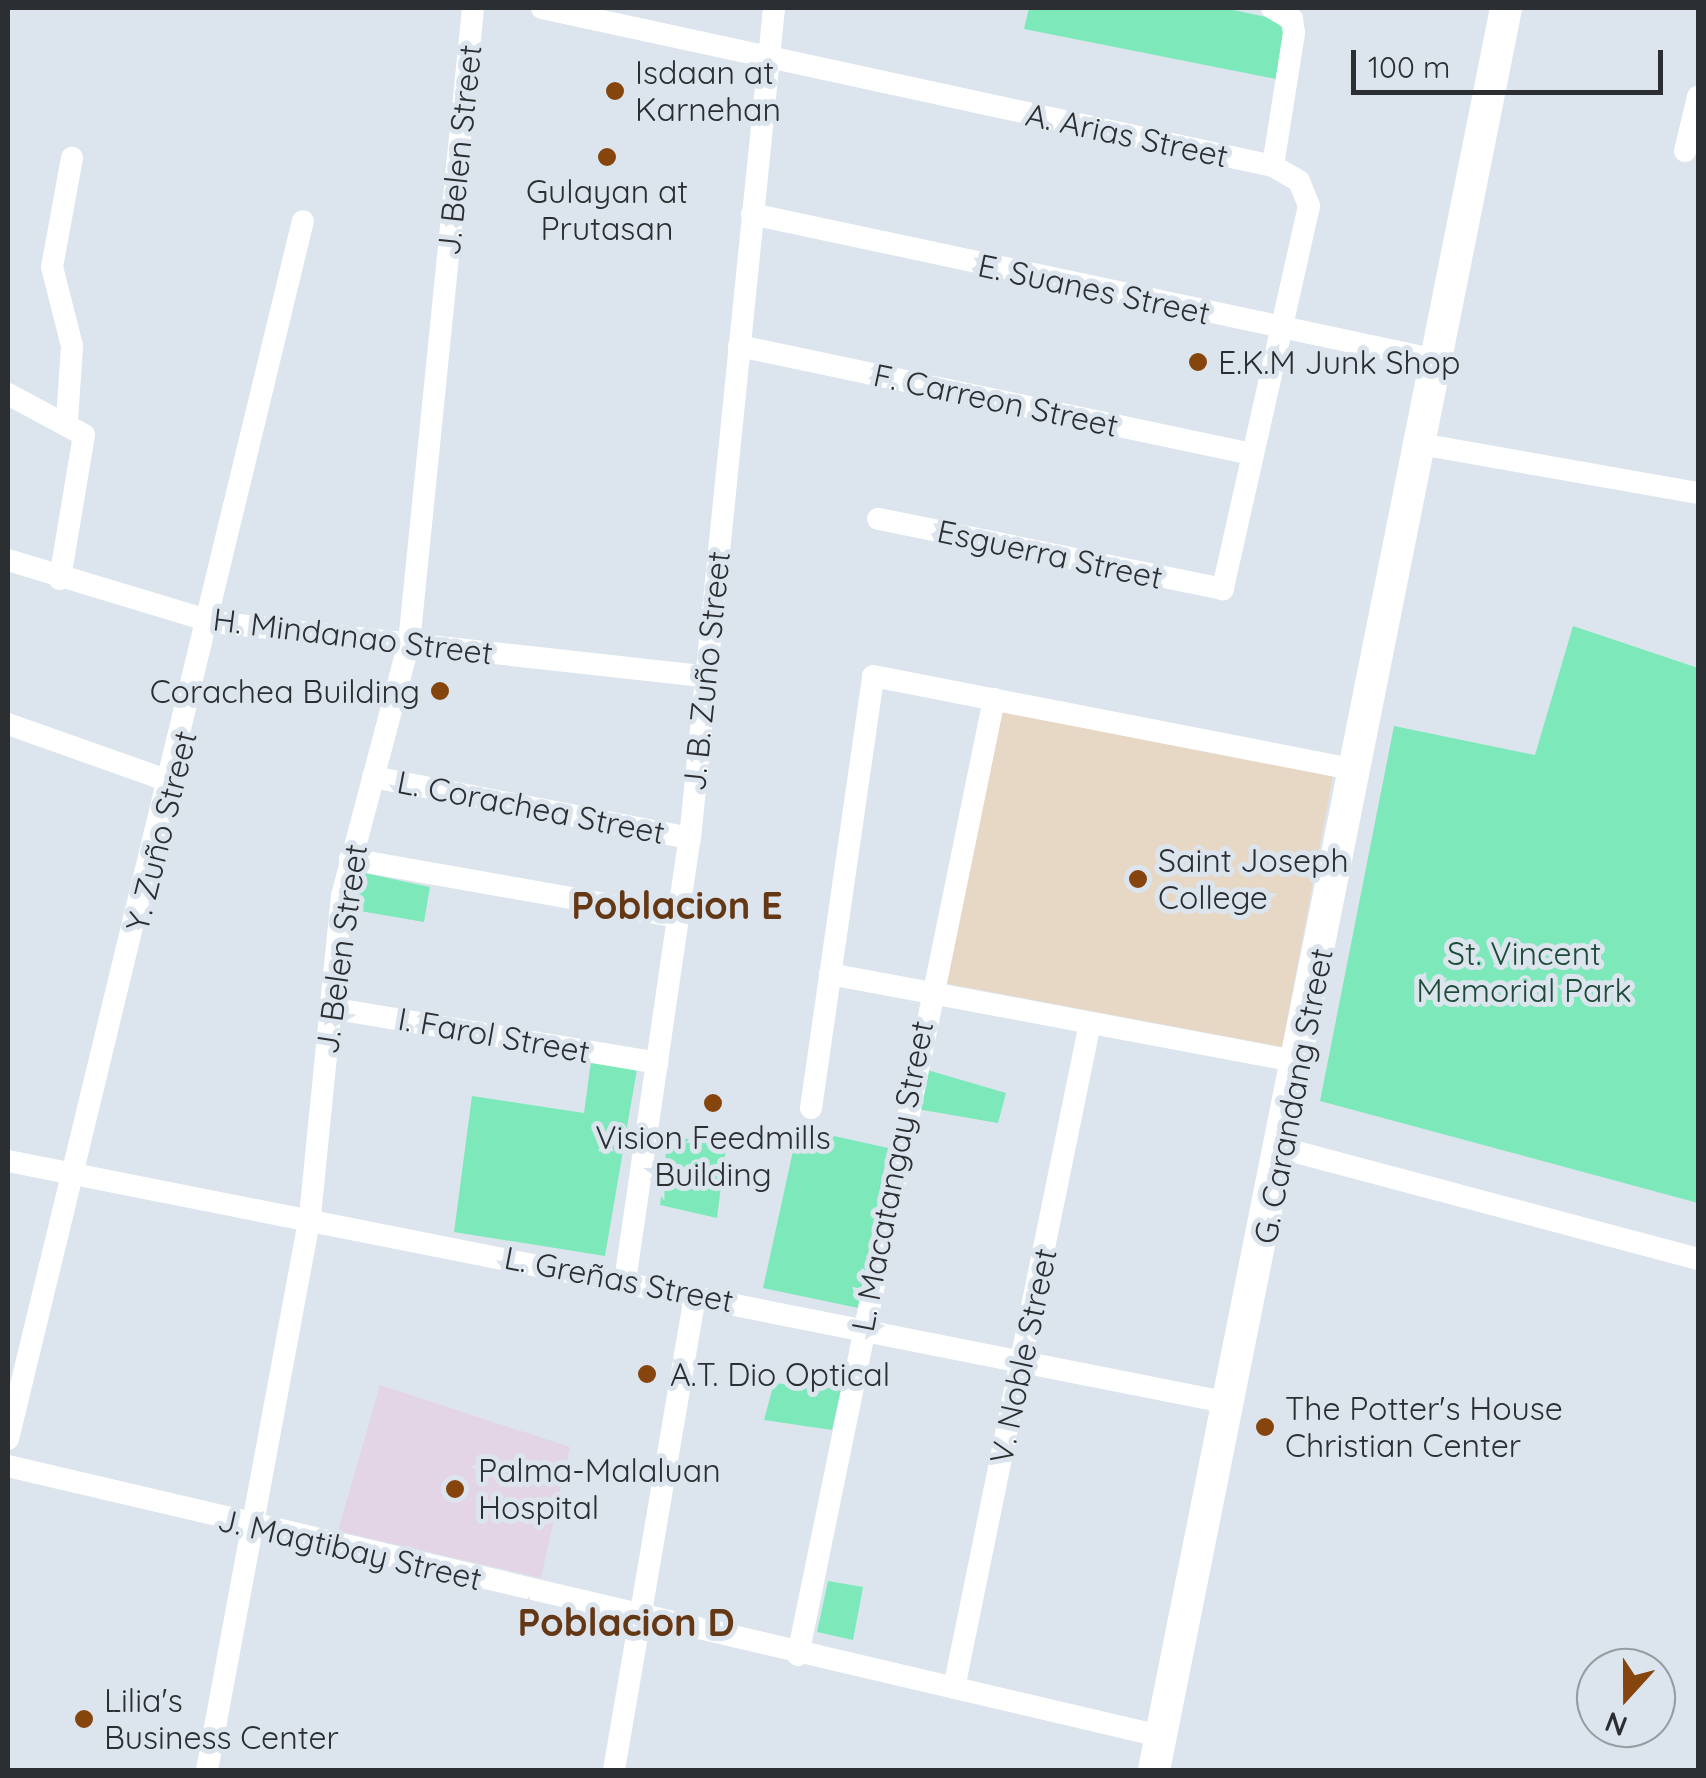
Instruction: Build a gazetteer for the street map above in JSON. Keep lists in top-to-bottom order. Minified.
{"streets":{"main road":["G. Carandang Street"],"street":["A. Arias Street","J. Belen Street","E. Suanes Street","F. Carreon Street","Esguerra Street","H. Mindanao Street","J. B. Zuño Street","L. Corachea Street","Y. Zuño Street","I. Farol Street","L. Macatangay Street","L. Greñas Street","V. Noble Street","J. Magtibay Street"]},"crossings":[["A. Arias Street","E. Suanes Street"],["A. Arias Street","F. Carreon Street"],["A. Arias Street","Esguerra Street"],["A. Arias Street","J. B. Zuño Street"],["J. Belen Street","H. Mindanao Street"],["J. Belen Street","L. Corachea Street"],["J. Belen Street","I. Farol Street"],["J. Belen Street","L. Greñas Street"],["J. Belen Street","J. Magtibay Street"],["E. Suanes Street","J. B. Zuño Street"],["E. Suanes Street","G. Carandang Street"],["F. Carreon Street","J. B. Zuño Street"],["H. Mindanao Street","J. B. Zuño Street"],["H. Mindanao Street","Y. Zuño Street"],["J. B. Zuño Street","L. Corachea Street"],["J. B. Zuño Street","I. Farol Street"],["J. B. Zuño Street","L. Greñas Street"],["Y. Zuño Street","L. Greñas Street"],["G. Carandang Street","L. Greñas Street"],["G. Carandang Street","J. Magtibay Street"],["L. Macatangay Street","L. Greñas Street"],["L. Macatangay Street","J. Magtibay Street"],["L. Greñas Street","V. Noble Street"],["V. Noble Street","J. Magtibay Street"]],"districts":["Poblacion E","Poblacion D"],"parks":["St. Vincent Memorial Park"],"places":["Isdaan at Karnehan","Gulayan at Prutasan","E.K.M Junk Shop","Corachea Building","Saint Joseph College","Vision Feedmills Building","A.T. Dio Optical","The Potter's House Christian Center","Palma-Malaluan Hospital","Lilia's Business Center"],"scale_bar":"100 m","north":"bottom"}
